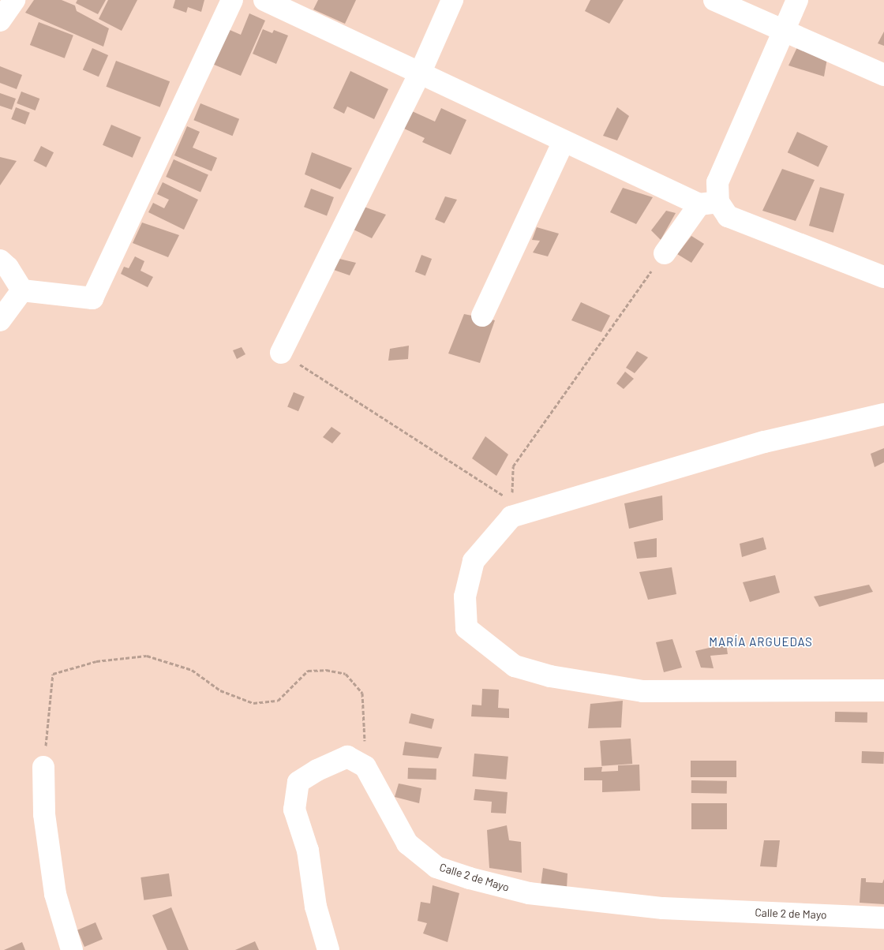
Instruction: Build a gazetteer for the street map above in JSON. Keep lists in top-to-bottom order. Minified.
{"streets":{"street":["Calle 2 de Mayo"]},"districts":["MARÍA ARGUEDAS"]}
